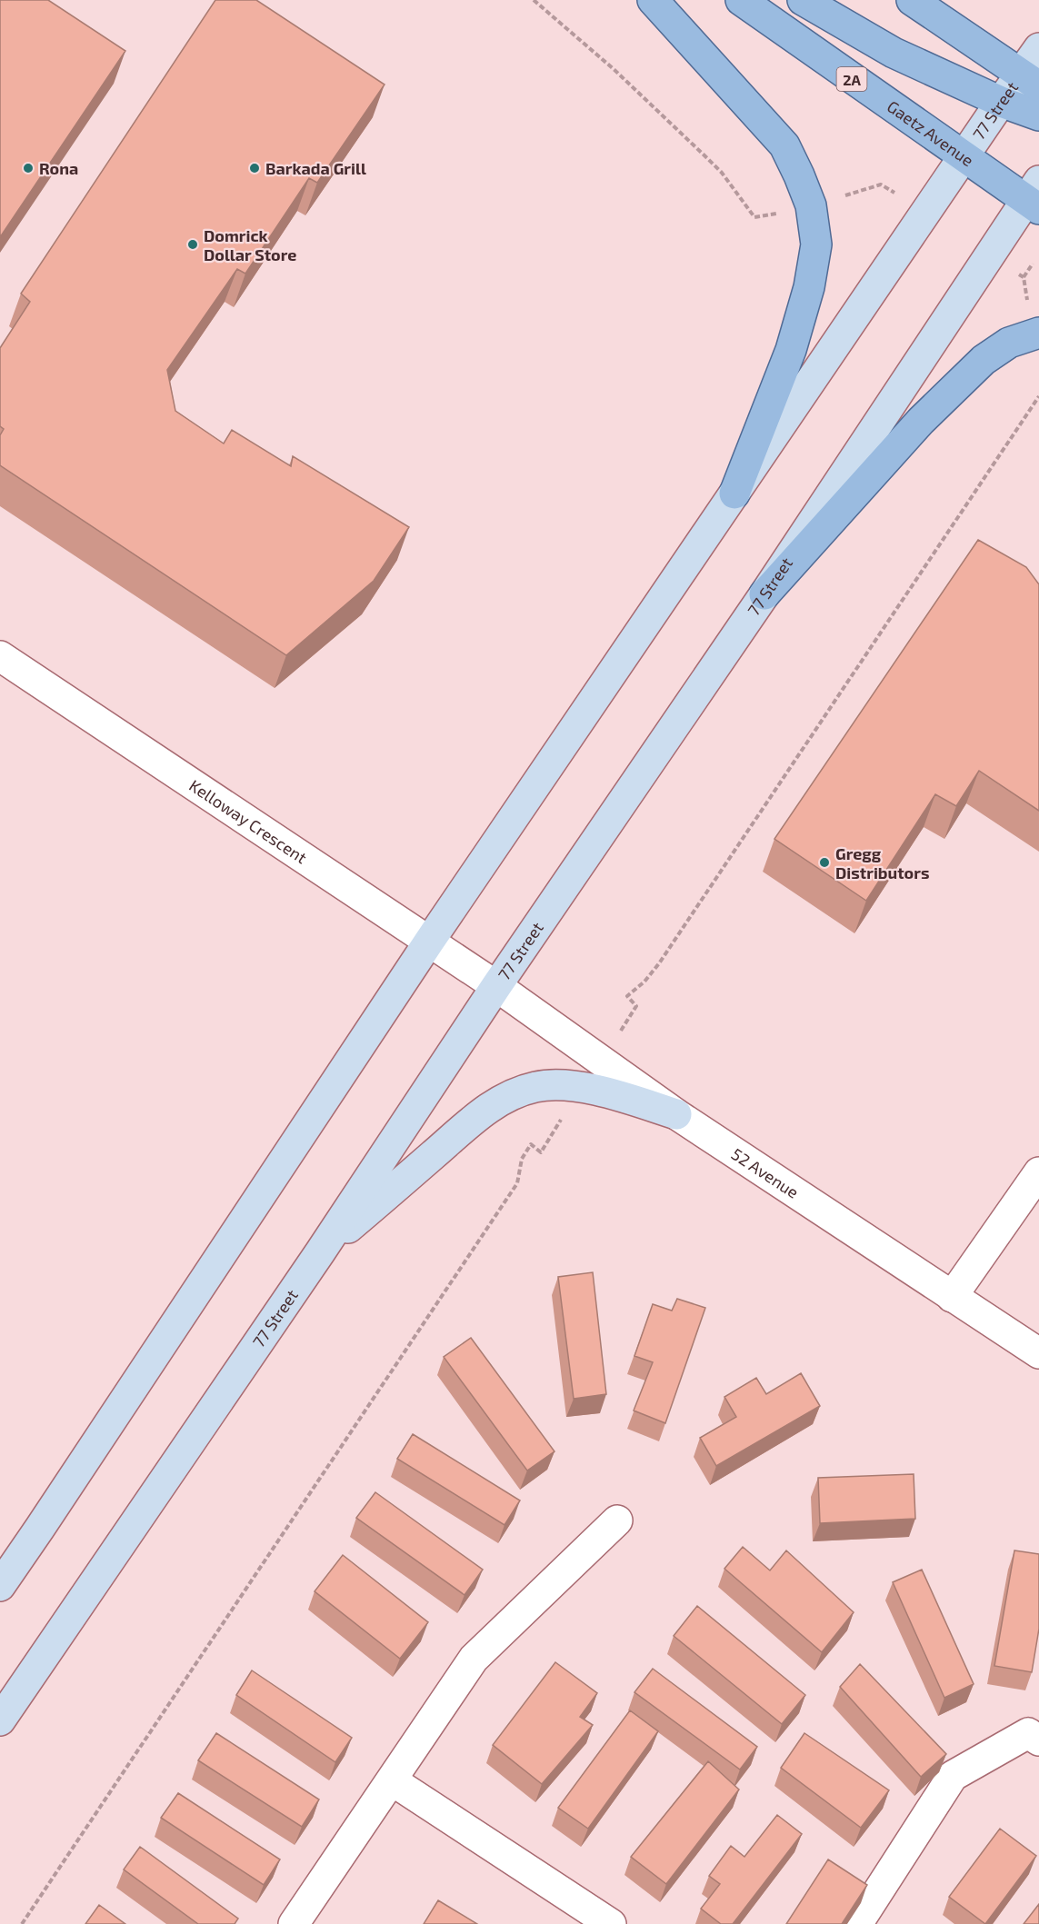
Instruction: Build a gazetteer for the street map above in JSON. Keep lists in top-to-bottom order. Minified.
{"streets":{"main road":["2A","77 Street","Gaetz Avenue"],"street":["Kelloway Crescent","52 Avenue"]},"crossings":[["77 Street","Gaetz Avenue"],["77 Street","Kelloway Crescent"],["77 Street","52 Avenue"],["Kelloway Crescent","52 Avenue"]],"places":["Rona","Barkada Grill","Domrick Dollar Store","Gregg Distributors"]}
